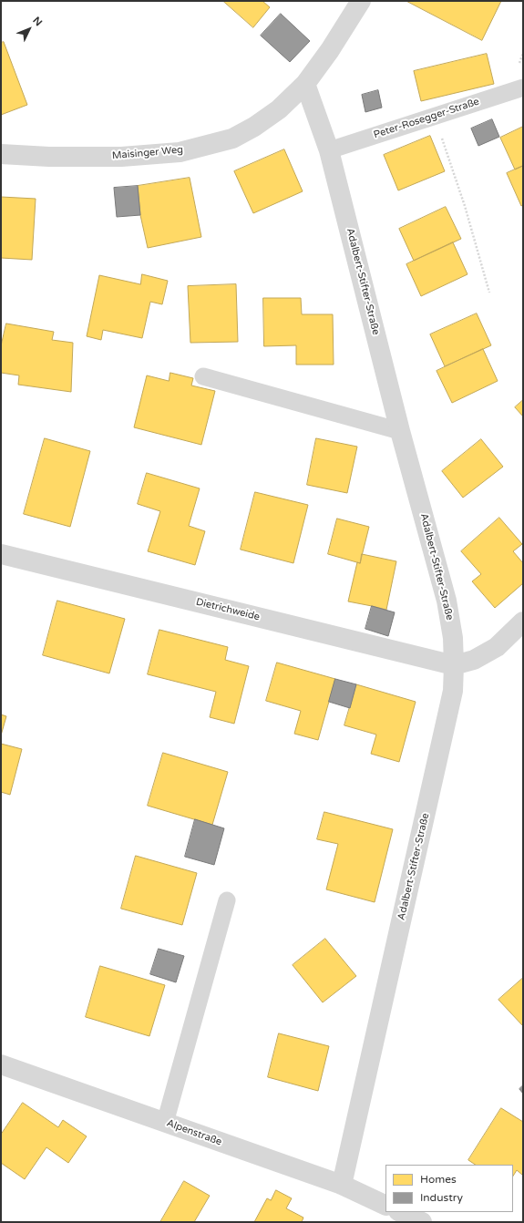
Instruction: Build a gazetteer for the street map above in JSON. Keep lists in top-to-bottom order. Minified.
{"streets":{"street":["Maisinger Weg","Adalbert-Stifter-Straße","Dietrichweide","Alpenstraße"],"lane":["Peter-Rosegger-Straße"]},"crossings":[["Peter-Rosegger-Straße","Adalbert-Stifter-Straße"],["Maisinger Weg","Adalbert-Stifter-Straße"],["Adalbert-Stifter-Straße","Dietrichweide"],["Adalbert-Stifter-Straße","Alpenstraße"]],"legend":["Homes","Industry"],"north":"top right"}
